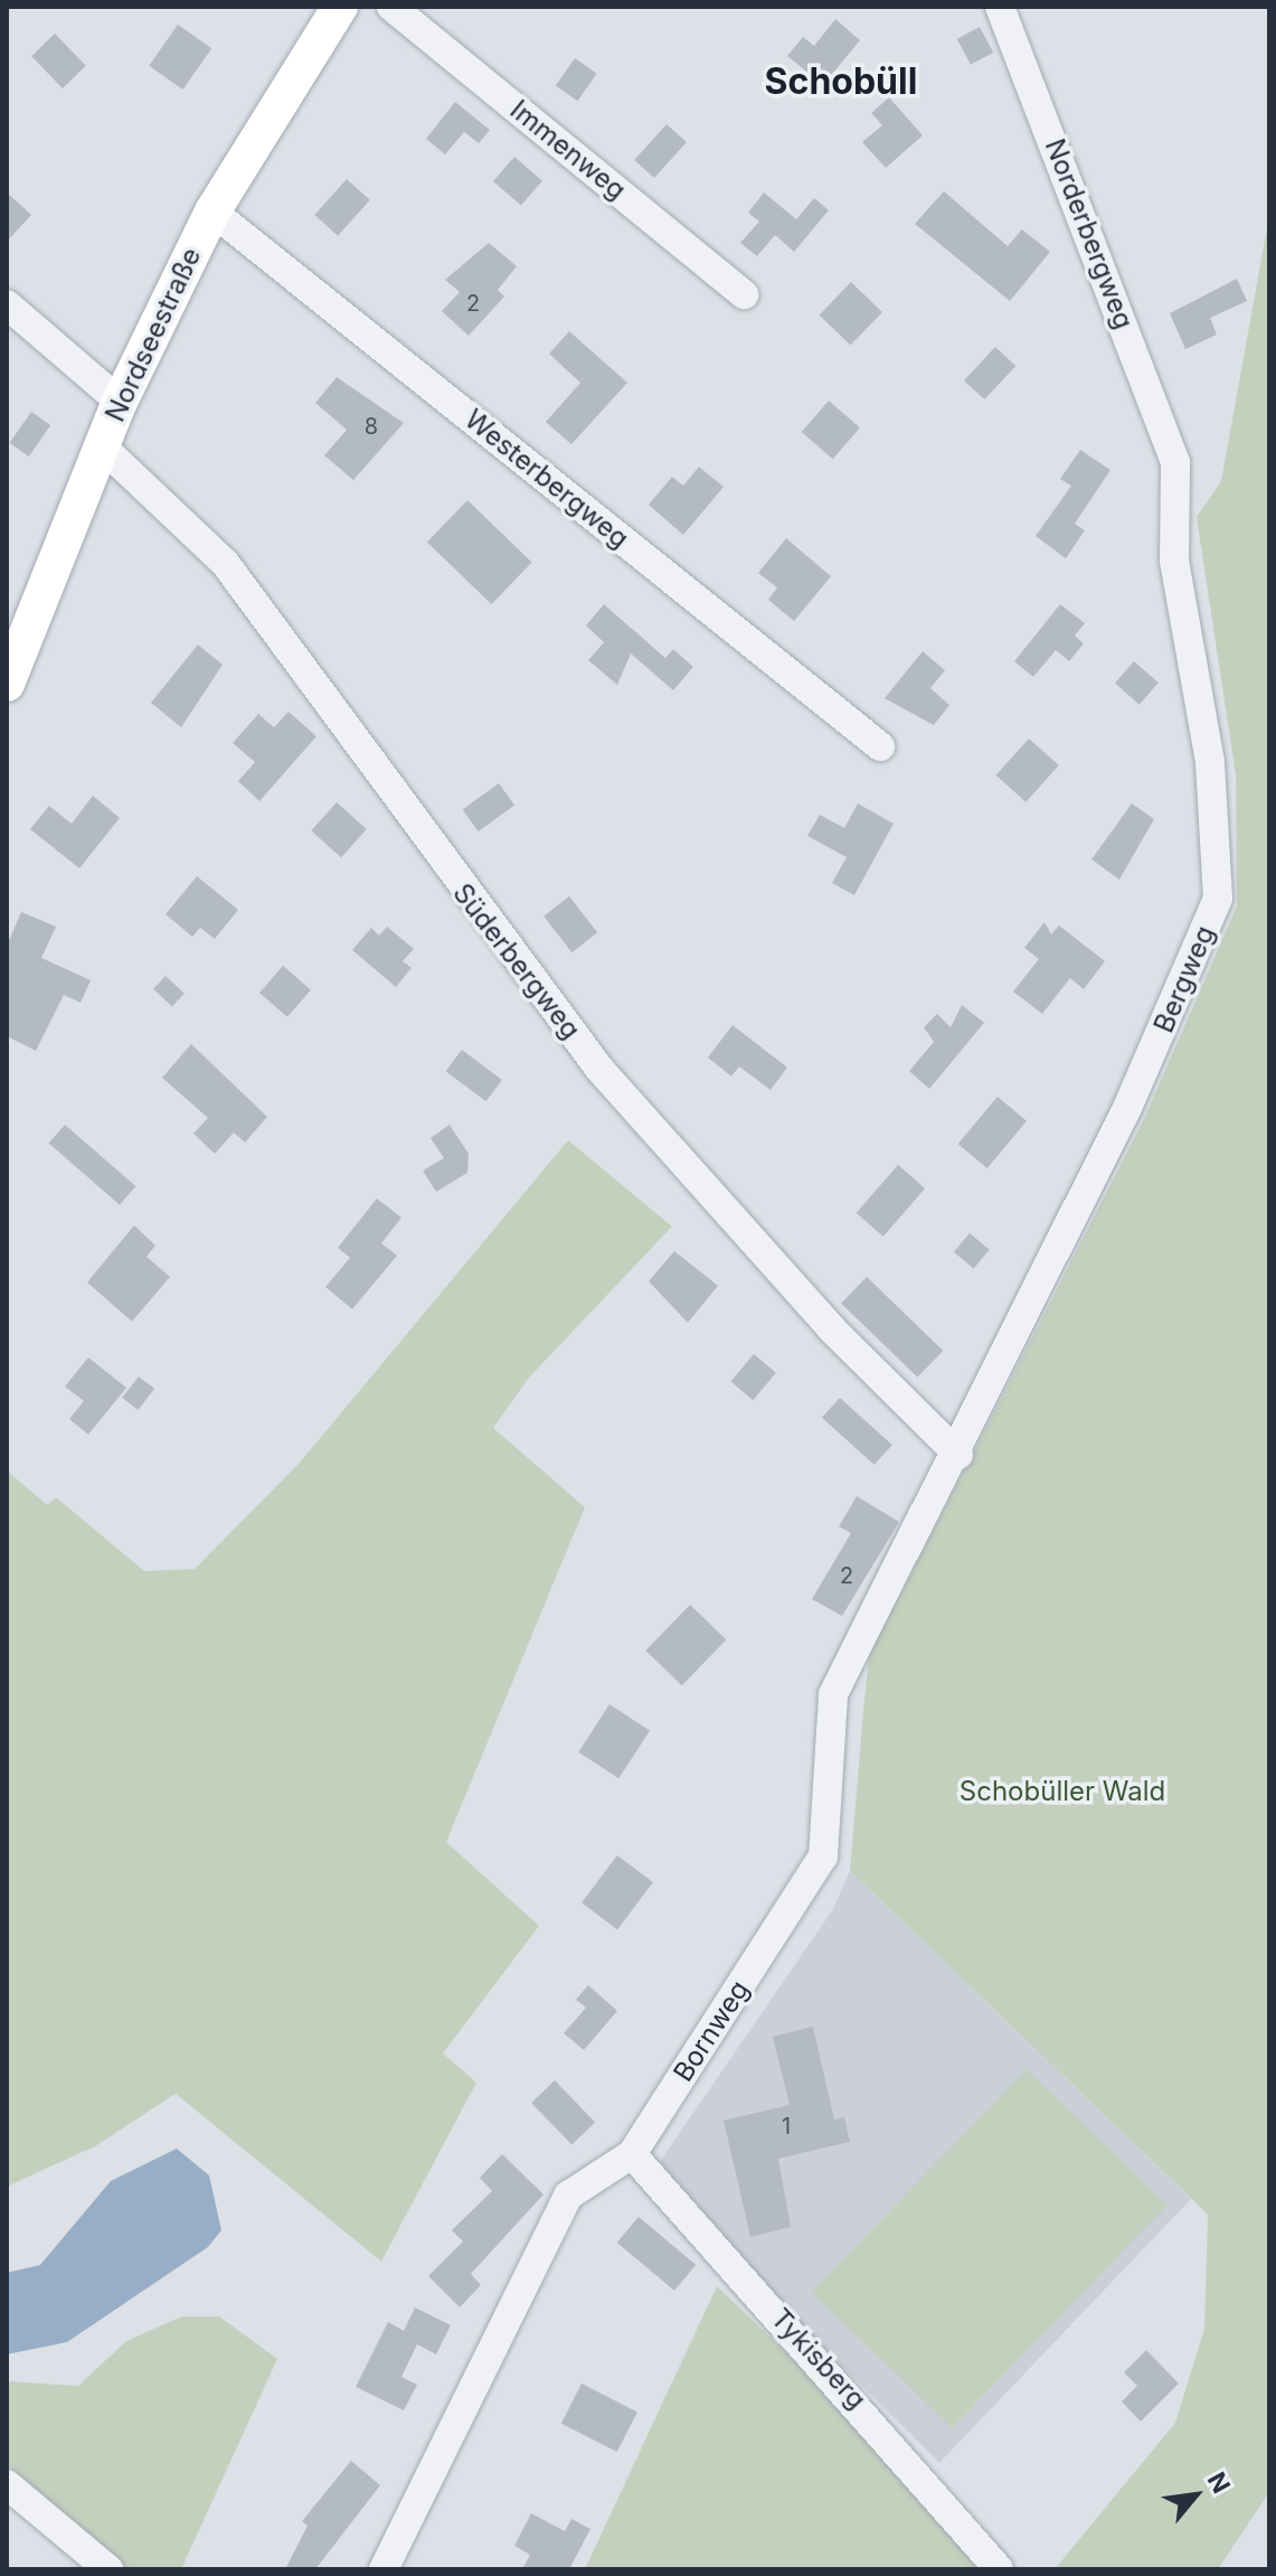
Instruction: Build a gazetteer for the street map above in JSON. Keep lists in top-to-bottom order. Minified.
{"streets":{"main road":["Nordseestraße"],"street":["Immenweg","Norderbergweg","Westerbergweg","Süderbergweg","Bergweg","Bornweg","Tykisberg"]},"crossings":[["Norderbergweg","Bergweg"],["Nordseestraße","Westerbergweg"],["Nordseestraße","Süderbergweg"],["Süderbergweg","Bergweg"],["Süderbergweg","Bornweg"],["Bergweg","Bornweg"],["Bornweg","Tykisberg"]],"districts":["Schobüll"],"parks":["Schobüller Wald"],"house_numbers":["2","8","2","1"],"north":"top right"}
